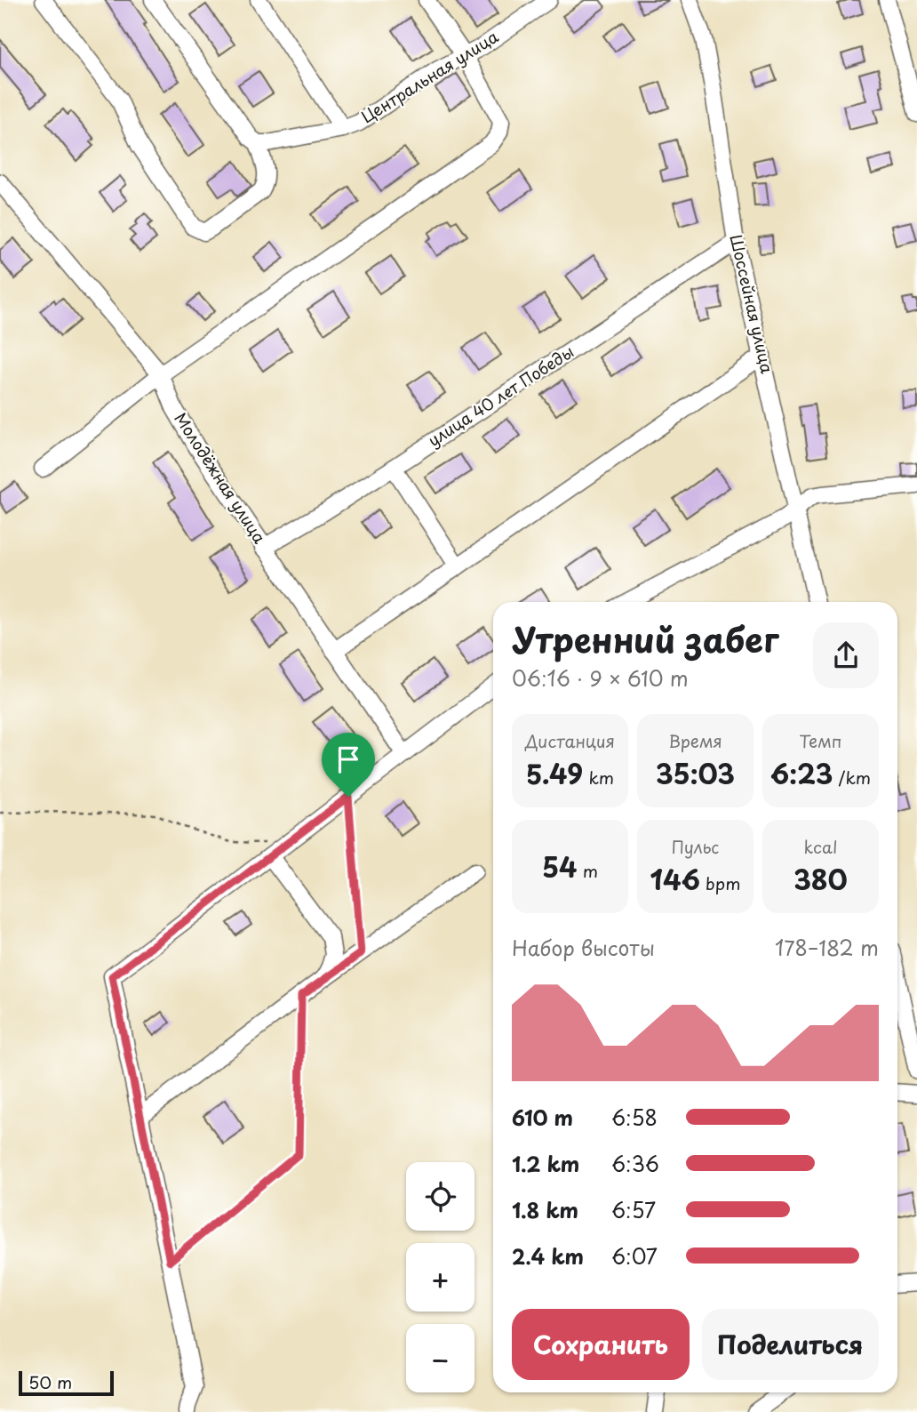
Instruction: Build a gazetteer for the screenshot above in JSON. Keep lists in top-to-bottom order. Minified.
{"streets":{"street":["Центральная улица","Шоссейная улица","улица 40 лет Победы","Молодёжная улица"]},"crossings":[["Шоссейная улица","улица 40 лет Победы"],["улица 40 лет Победы","Молодёжная улица"]],"scale_bar":"50 m","page":{"heading":["Утренний забег","06:16 · 9 × 610 m"],"stats":[["Дистанция","5.49 km"],["Время","35:03"],["Темп","6:23 /km"],["54 m"],["Пульс","146 bpm"],["kcal","380"]],"chart":["Набор высоты","178–182 m"],"list":[{"name":"610 m","note":"6:58"},{"name":"1.2 km","note":"6:36"},{"name":"1.8 km","note":"6:57"},{"name":"2.4 km","note":"6:07"}],"map_buttons":["+","−"],"buttons":["Сохранить","Поделиться"],"scale":"50 m"}}
